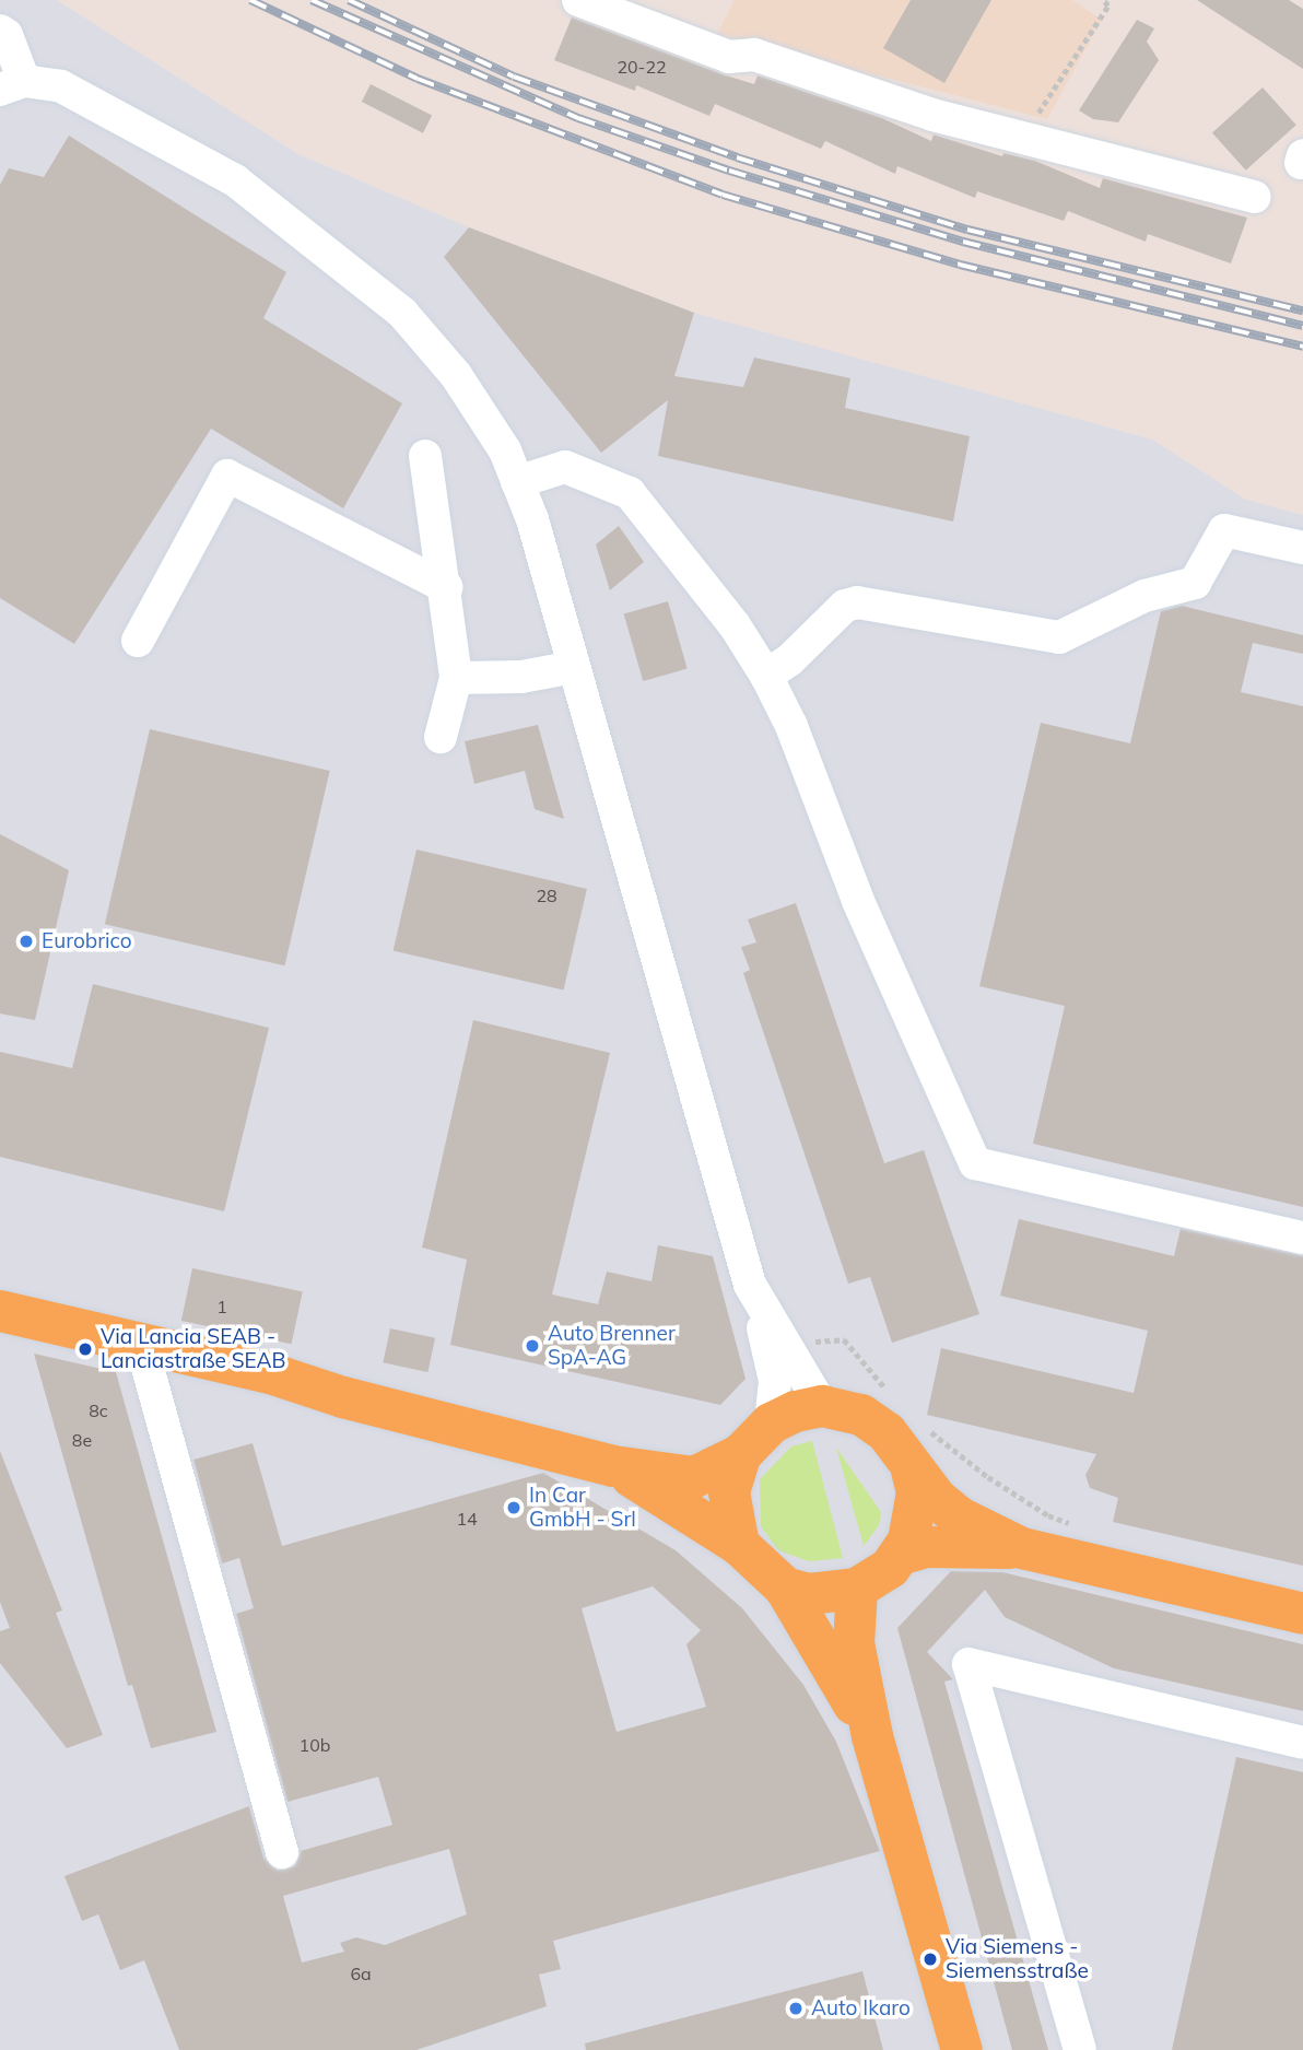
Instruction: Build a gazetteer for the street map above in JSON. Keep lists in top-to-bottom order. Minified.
{"places":["Eurobrico","Auto Brenner SpA-AG","Via Lancia SEAB - Lanciastraße SEAB","In Car GmbH - Srl","Via Siemens - Siemensstraße","Auto Ikaro"],"house_numbers":["20-22","28","1","8c","8e","14","10b","6a"]}
